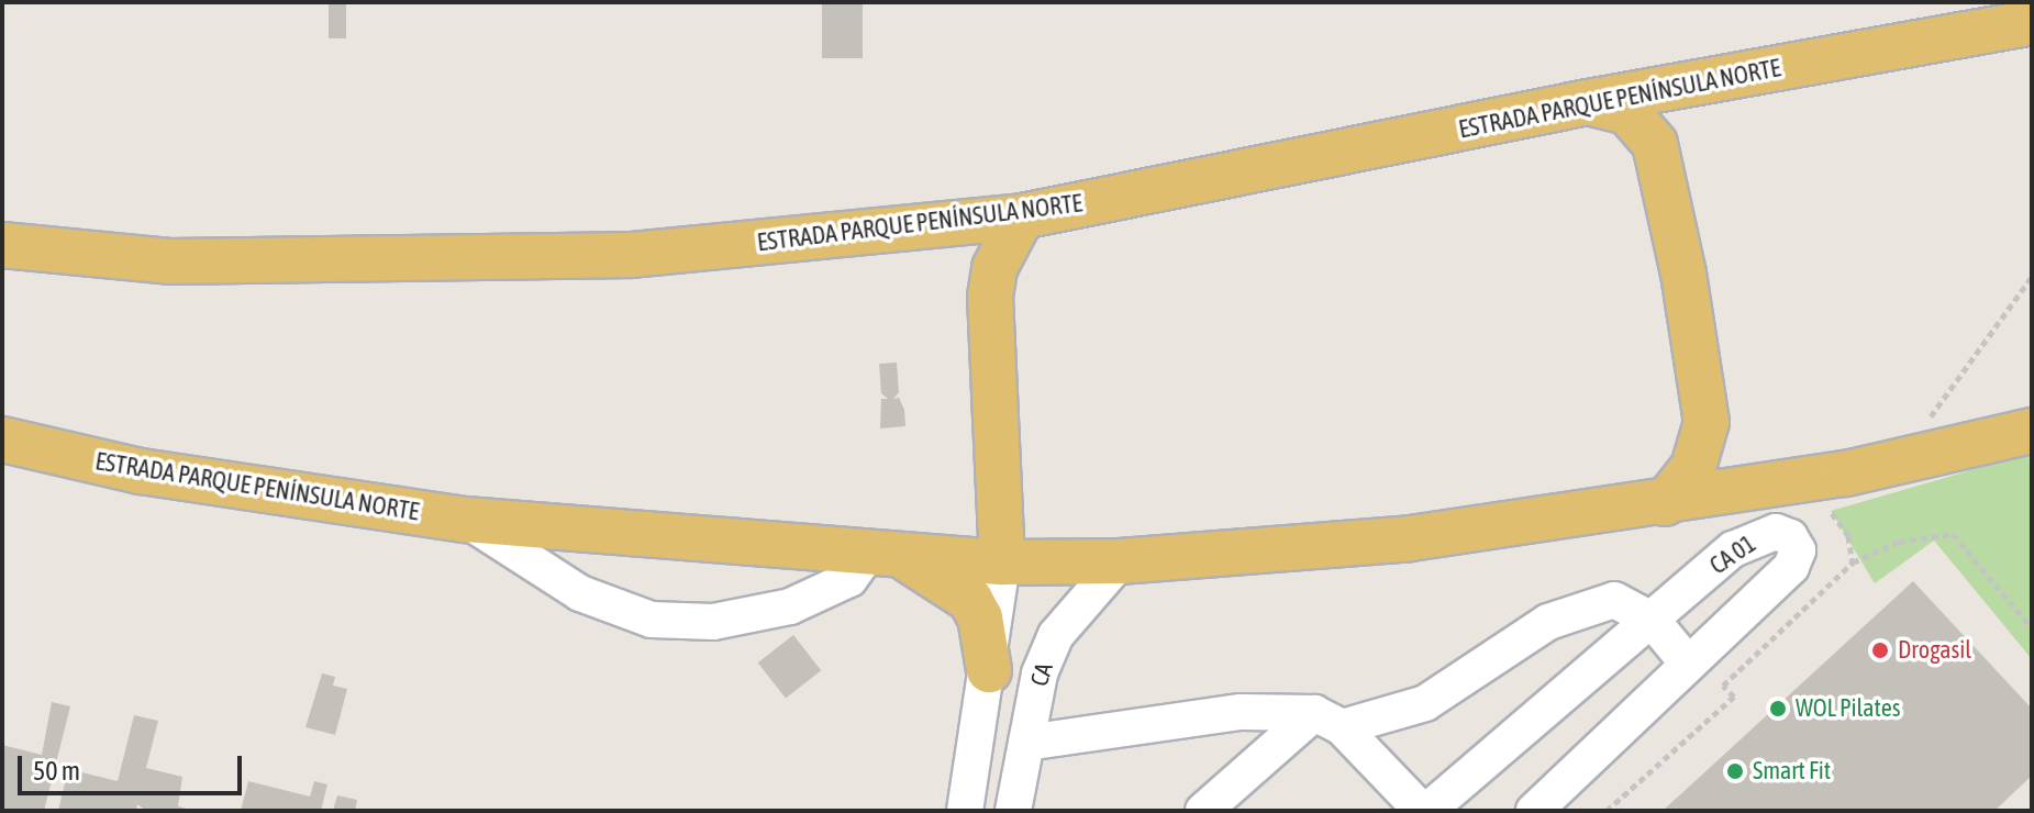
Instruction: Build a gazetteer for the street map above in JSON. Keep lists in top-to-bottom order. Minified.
{"streets":{"main road":["ESTRADA PARQUE PENÍNSULA NORTE"],"street":["CA 01","CA"]},"crossings":[["ESTRADA PARQUE PENÍNSULA NORTE","CA"]],"places":["Drogasil","WOL Pilates","Smart Fit"],"scale_bar":"50 m"}
